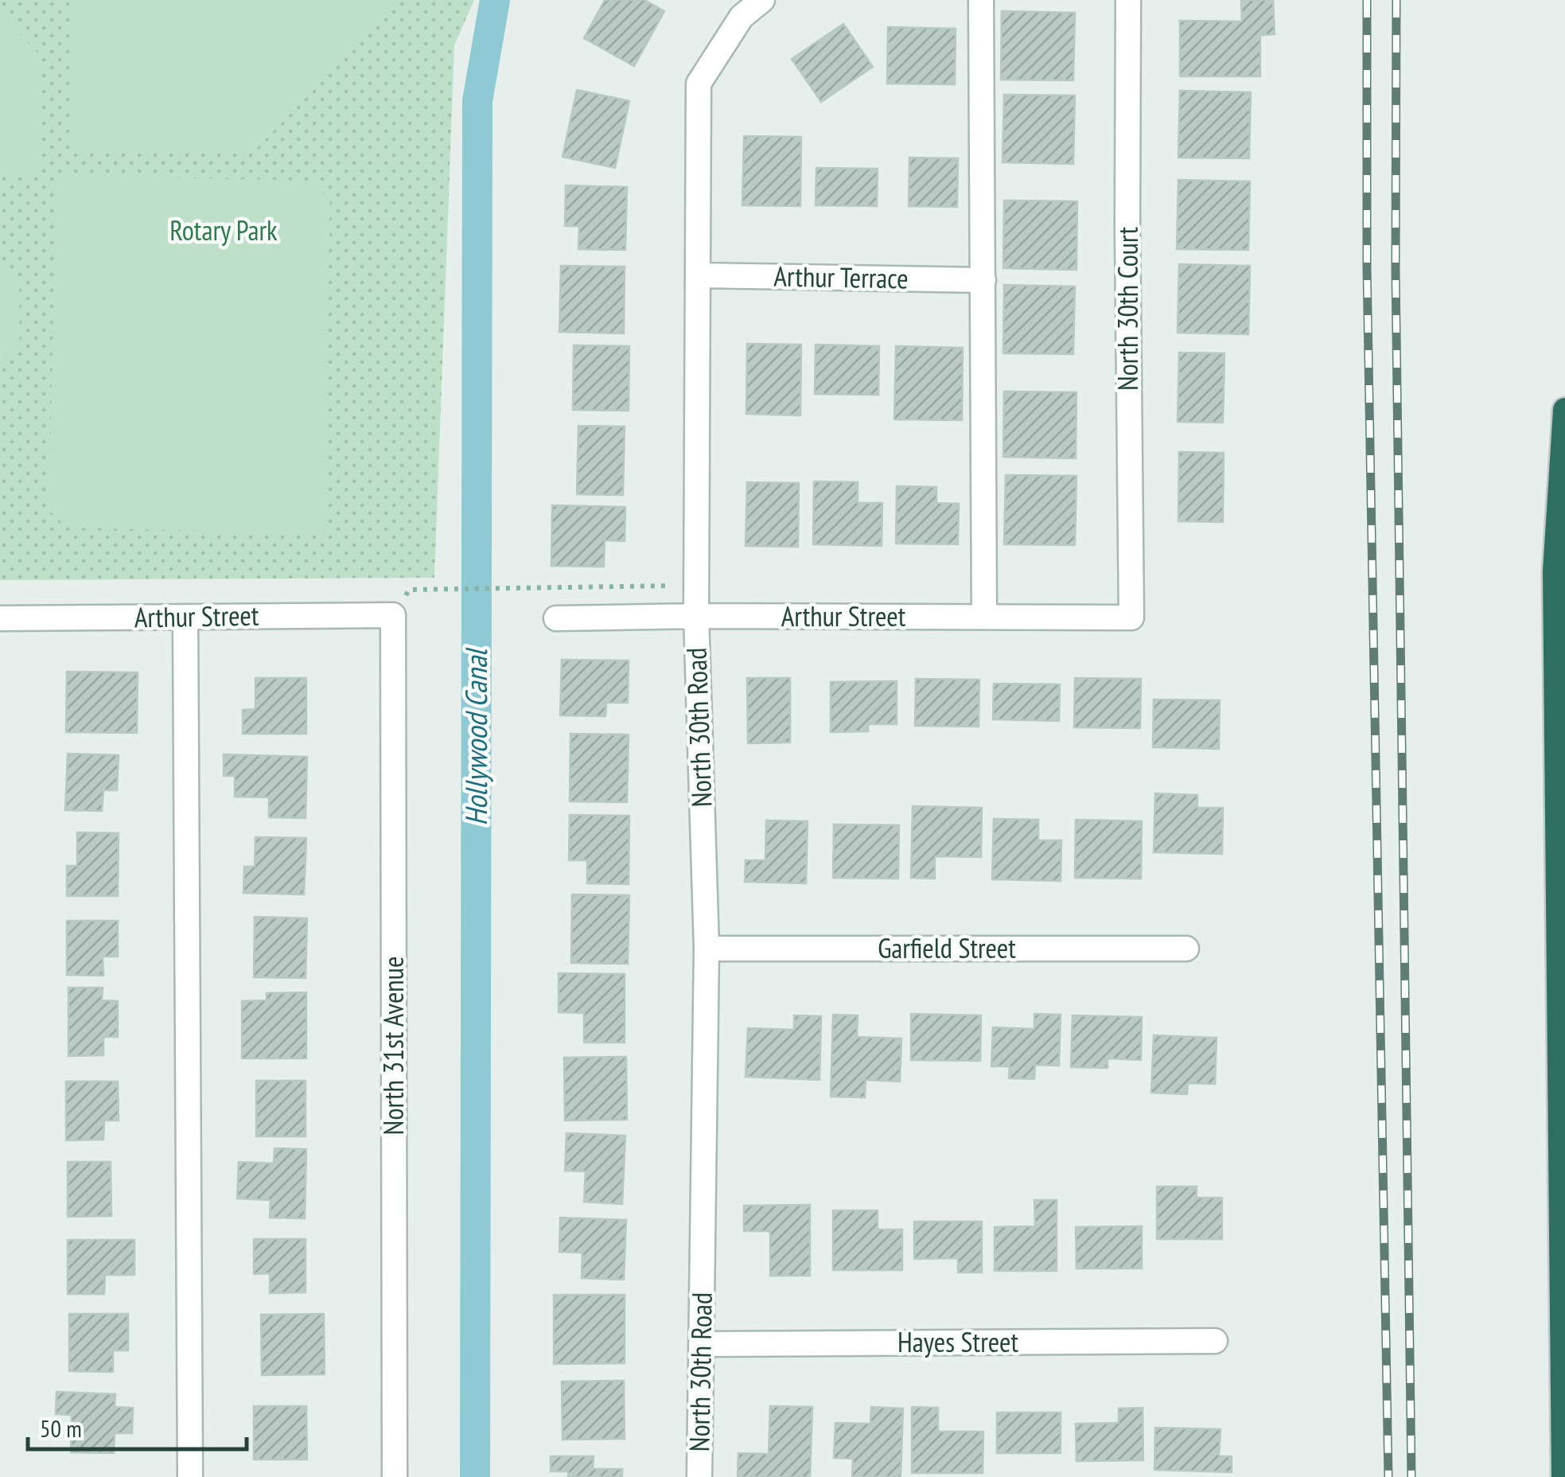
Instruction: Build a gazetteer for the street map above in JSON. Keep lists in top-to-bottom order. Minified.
{"streets":{"street":["Arthur Terrace","North 30th Court","Arthur Street","North 30th Road","Garfield Street","North 31st Avenue","Hayes Street"]},"crossings":[["Arthur Terrace","North 30th Road"],["North 30th Court","Arthur Street"],["Arthur Street","North 30th Road"],["Arthur Street","North 31st Avenue"],["North 30th Road","Garfield Street"],["North 30th Road","Hayes Street"]],"water":["Hollywood Canal"],"parks":["Rotary Park"],"scale_bar":"50 m"}
